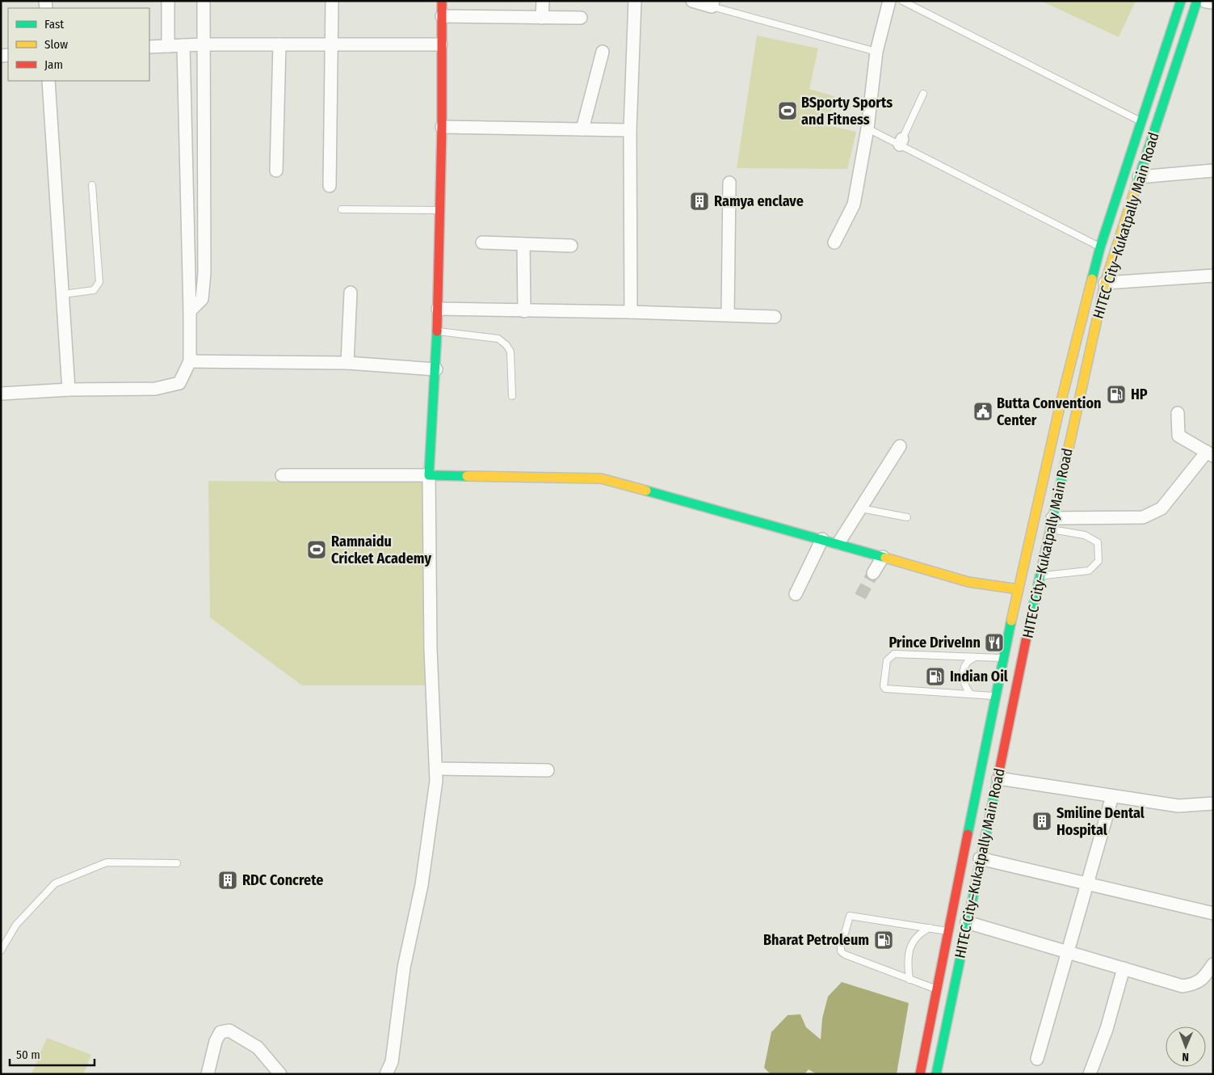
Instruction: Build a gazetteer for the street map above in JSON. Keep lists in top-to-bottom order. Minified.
{"streets":{"main road":["HITEC City–Kukatpally Main Road"]},"places":{"sports":["BSporty Sports and Fitness","Ramnaidu Cricket Academy"],"building":["Ramya enclave","Smiline Dental Hospital","RDC Concrete"],"fuel station":["HP","Indian Oil","Bharat Petroleum"],"public building":["Butta Convention Center"],"restaurant":["Prince DriveInn"]},"legend":["Fast","Slow","Jam"],"scale_bar":"50 m","north":"bottom"}
